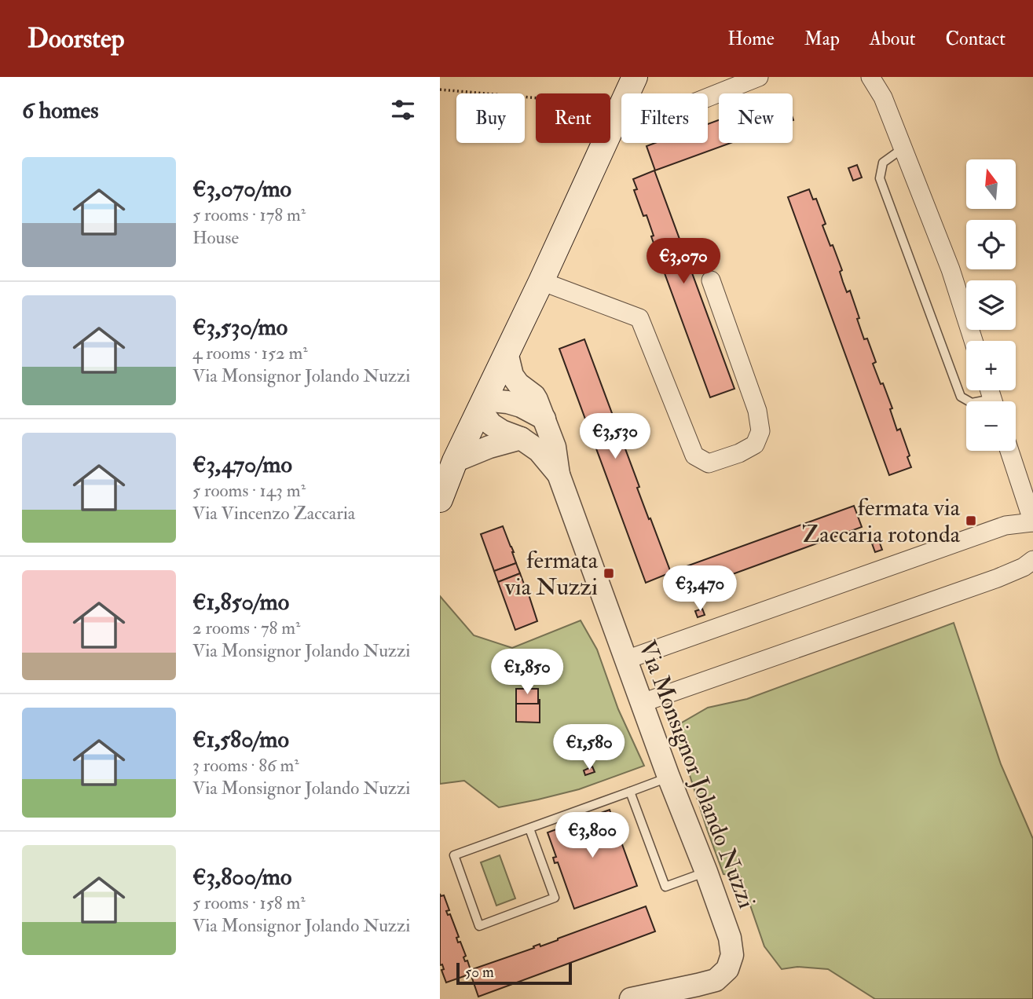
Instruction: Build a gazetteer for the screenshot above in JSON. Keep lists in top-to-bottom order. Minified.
{"streets":{"street":["Via Monsignor Jolando Nuzzi"]},"places":{"transit":["fermata via Zaccaria rotonda","fermata via Nuzzi"]},"scale_bar":"50 m","north":"top","page":{"header":"Doorstep","nav":["Home","Map","About","Contact"],"heading":"6 homes","chip":["Buy","Rent","Filters","New"],"list":[{"name":"€3,070/mo","note":"5 rooms · 178 m² · House"},{"name":"€3,530/mo","note":"4 rooms · 152 m² · Via Monsignor Jolando Nuzzi"},{"name":"€3,470/mo","note":"5 rooms · 143 m² · Via Vincenzo Zaccaria"},{"name":"€1,850/mo","note":"2 rooms · 78 m² · Via Monsignor Jolando Nuzzi"},{"name":"€1,580/mo","note":"3 rooms · 86 m² · Via Monsignor Jolando Nuzzi"},{"name":"€3,800/mo","note":"5 rooms · 158 m² · Via Monsignor Jolando Nuzzi"}],"map_buttons":["+","−"],"price":["€3,070","€3,530","€3,470","€1,850","€1,580","€3,800"],"scale":"50 m"}}
